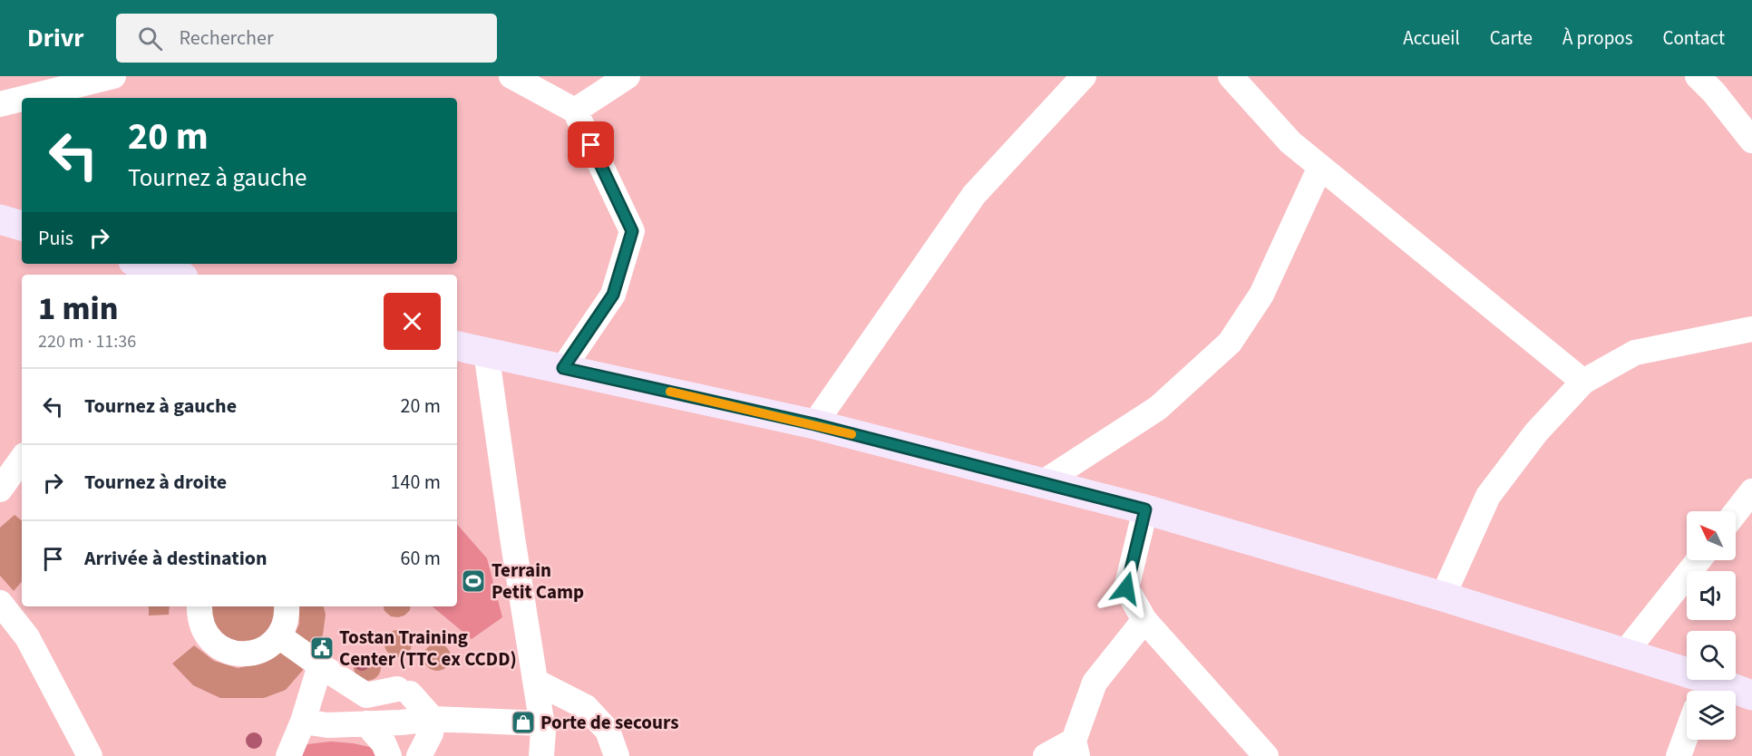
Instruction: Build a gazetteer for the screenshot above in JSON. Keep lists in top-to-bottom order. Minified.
{"places":{"sports":["Terrain Petit Camp"],"public building":["Tostan Training Center (TTC ex CCDD)"],"shop":["Porte de secours"]},"north":"top left","page":{"header":"Drivr","search":"Rechercher","nav":["Accueil","Carte","À propos","Contact"],"turn":["20 m","Tournez à gauche"],"then":"Puis","heading":["1 min","220 m · 11:36"],"list":[{"name":"Tournez à gauche","value":"20 m"},{"name":"Tournez à droite","value":"140 m"},{"name":"Arrivée à destination","value":"60 m"}]}}
